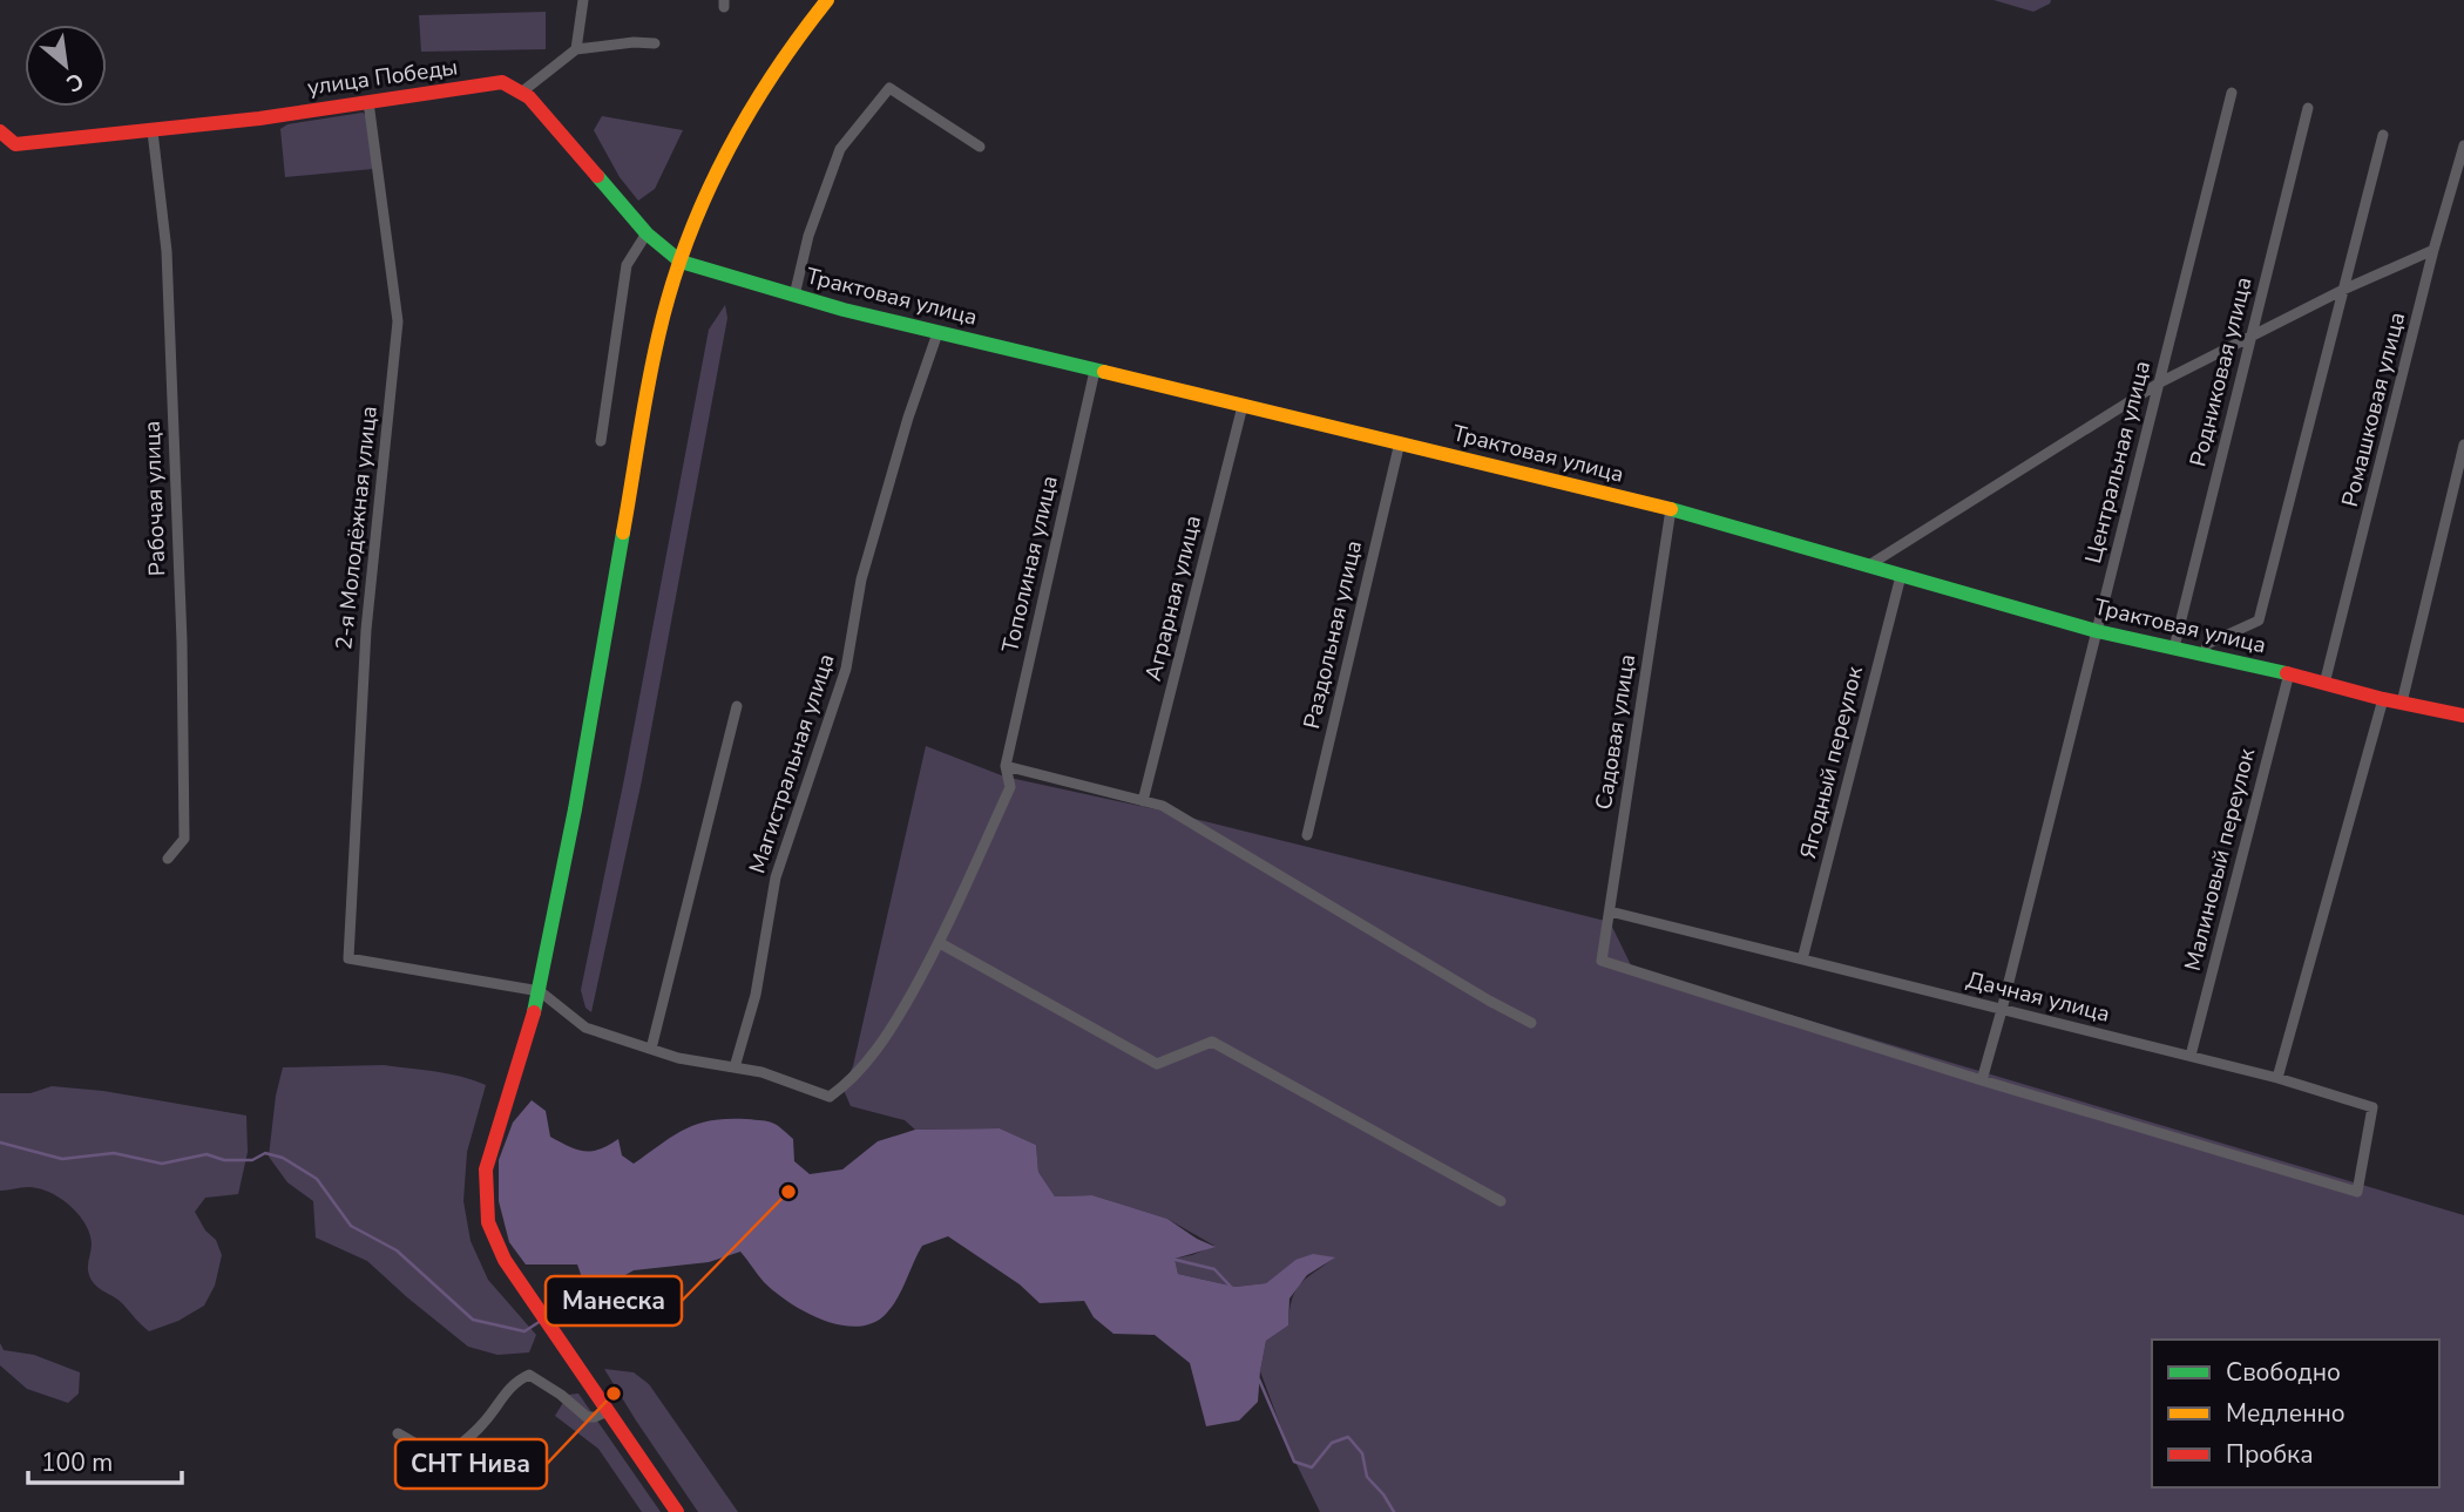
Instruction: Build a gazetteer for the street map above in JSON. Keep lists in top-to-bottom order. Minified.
{"streets":{"street":["улица Победы","Трактовая улица","Родниковая улица","Ромашковая улица","Центральная улица","Рабочая улица","2-я Молодёжная улица","Тополиная улица","Аграрная улица","Раздольная улица","Садовая улица","Ягодный переулок","Магистральная улица","Малиновый переулок","Дачная улица"]},"crossings":[["улица Победы","Рабочая улица"],["улица Победы","2-я Молодёжная улица"],["Трактовая улица","Родниковая улица"],["Трактовая улица","Ромашковая улица"],["Трактовая улица","Центральная улица"],["Трактовая улица","Тополиная улица"],["Трактовая улица","Аграрная улица"],["Трактовая улица","Раздольная улица"],["Трактовая улица","Садовая улица"],["Трактовая улица","Ягодный переулок"],["Трактовая улица","Магистральная улица"],["Трактовая улица","Малиновый переулок"],["Центральная улица","Садовая улица"],["Центральная улица","Дачная улица"],["Тополиная улица","Магистральная улица"],["Садовая улица","Дачная улица"],["Ягодный переулок","Дачная улица"],["Малиновый переулок","Дачная улица"]],"places":["Манеска","СНТ Нива"],"legend":["Свободно","Медленно","Пробка"],"scale_bar":"100 m","north":"bottom right"}
